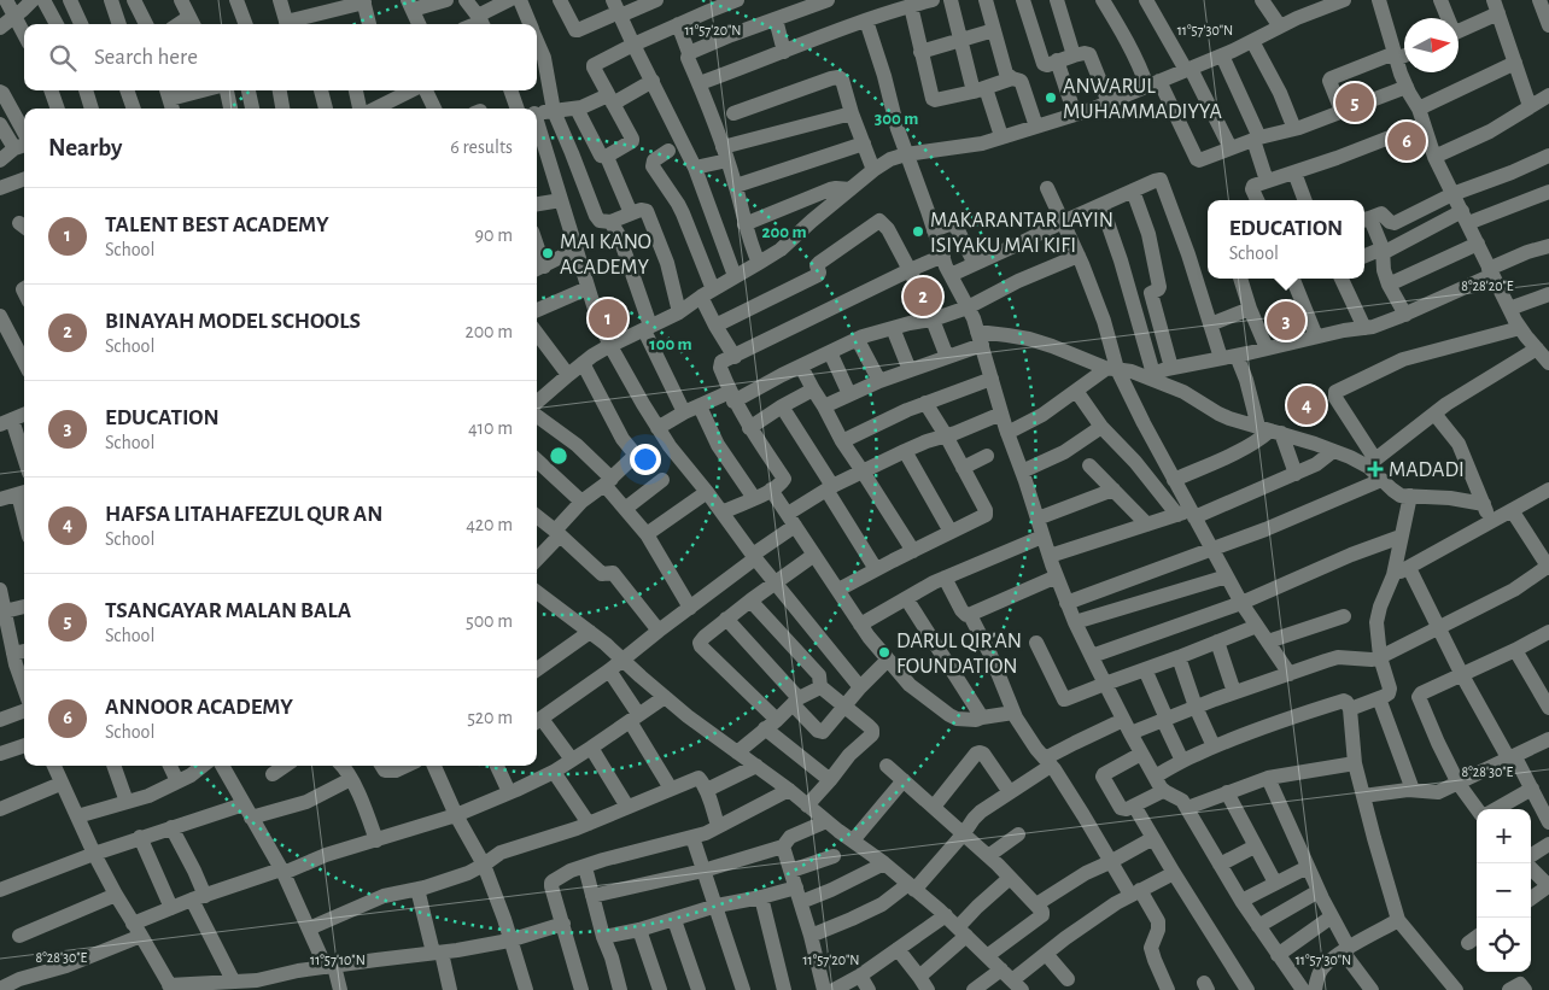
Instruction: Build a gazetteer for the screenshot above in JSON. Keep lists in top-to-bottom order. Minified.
{"places":{"other":["ANWARUL MUHAMMADIYYA","MAKARANTAR LAYIN ISIYAKU MAI KIFI","MAI KANO ACADEMY","DARUL QIR'AN FOUNDATION"],"health":["MADADI"]},"north":"right","page":{"search":"Search here","pins":["5","6","2","1","3","4"],"heading":["Nearby","6 results"],"list":[{"mark":"1","name":"TALENT BEST ACADEMY","note":"School","value":"90 m"},{"mark":"2","name":"BINAYAH MODEL SCHOOLS","note":"School","value":"200 m"},{"mark":"3","name":"EDUCATION","note":"School","value":"410 m"},{"mark":"4","name":"HAFSA LITAHAFEZUL QUR AN","note":"School","value":"420 m"},{"mark":"5","name":"TSANGAYAR MALAN BALA","note":"School","value":"500 m"},{"mark":"6","name":"ANNOOR ACADEMY","note":"School","value":"520 m"}],"popup":["EDUCATION","School"],"map_buttons":["+","−"]},"coordinates":["11°57'20\"N","11°57'30\"N","8°28'20\"E","8°28'30\"E","11°57'10\"N"],"rings":["300 m","200 m","100 m"]}
